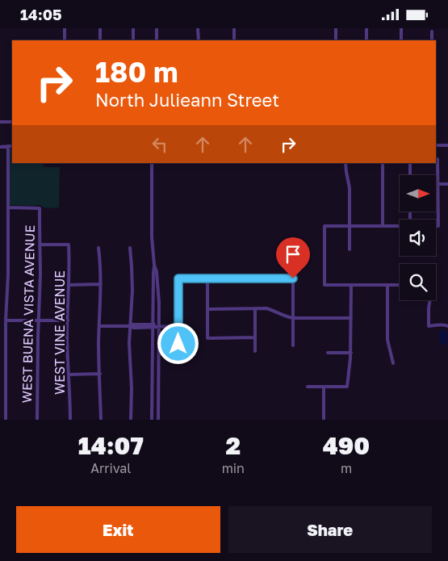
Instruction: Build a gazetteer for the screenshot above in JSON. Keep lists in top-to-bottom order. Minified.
{"streets":{"street":["WEST BUENA VISTA AVENUE","WEST VINE AVENUE"]},"crossings":[["WEST BUENA VISTA AVENUE","WEST VINE AVENUE"]],"north":"right","page":{"status":"14:05","turn":["180 m","North Julieann Street"],"eta":["14:07","Arrival","2","min","490","m"],"buttons":["Exit","Share"]}}
